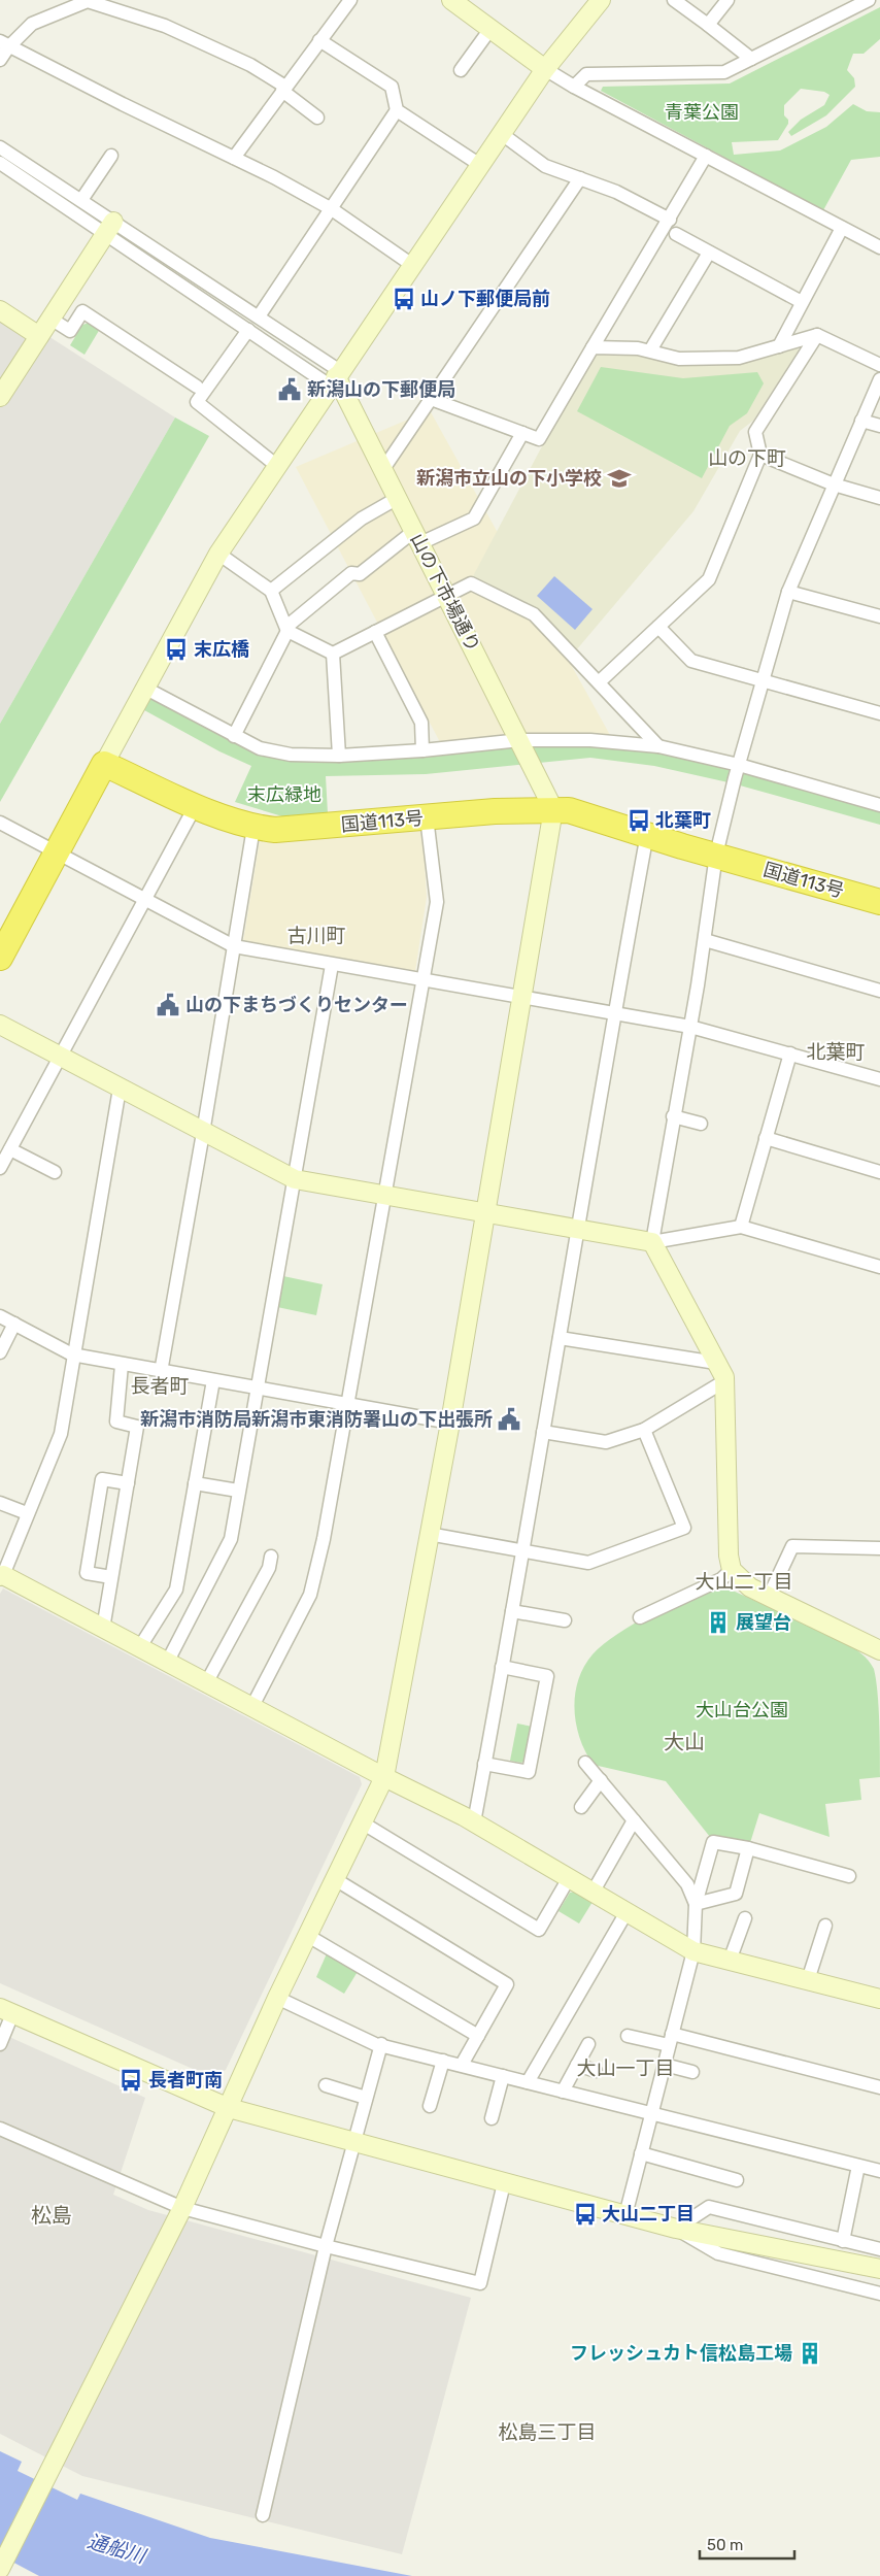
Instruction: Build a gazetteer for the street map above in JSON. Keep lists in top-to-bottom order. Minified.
{"streets":{"highway":["国道113号"],"street":["山の下市場通り"]},"crossings":[["山の下市場通り","国道113号"]],"districts":["山の下町","古川町","北葉町","長者町","大山二丁目","大山","大山一丁目","松島","松島三丁目"],"water":["通船川"],"parks":["青葉公園","末広緑地","大山台公園"],"places":{"bus stop":["山ノ下郵便局前","末広橋","北葉町","長者町南","大山二丁目"],"public building":["新潟山の下郵便局","山の下まちづくりセンター","新潟市消防局新潟市東消防署山の下出張所"],"school or university":["新潟市立山の下小学校"],"building":["展望台","フレッシュカト信松島工場"]},"scale_bar":"50 m"}
